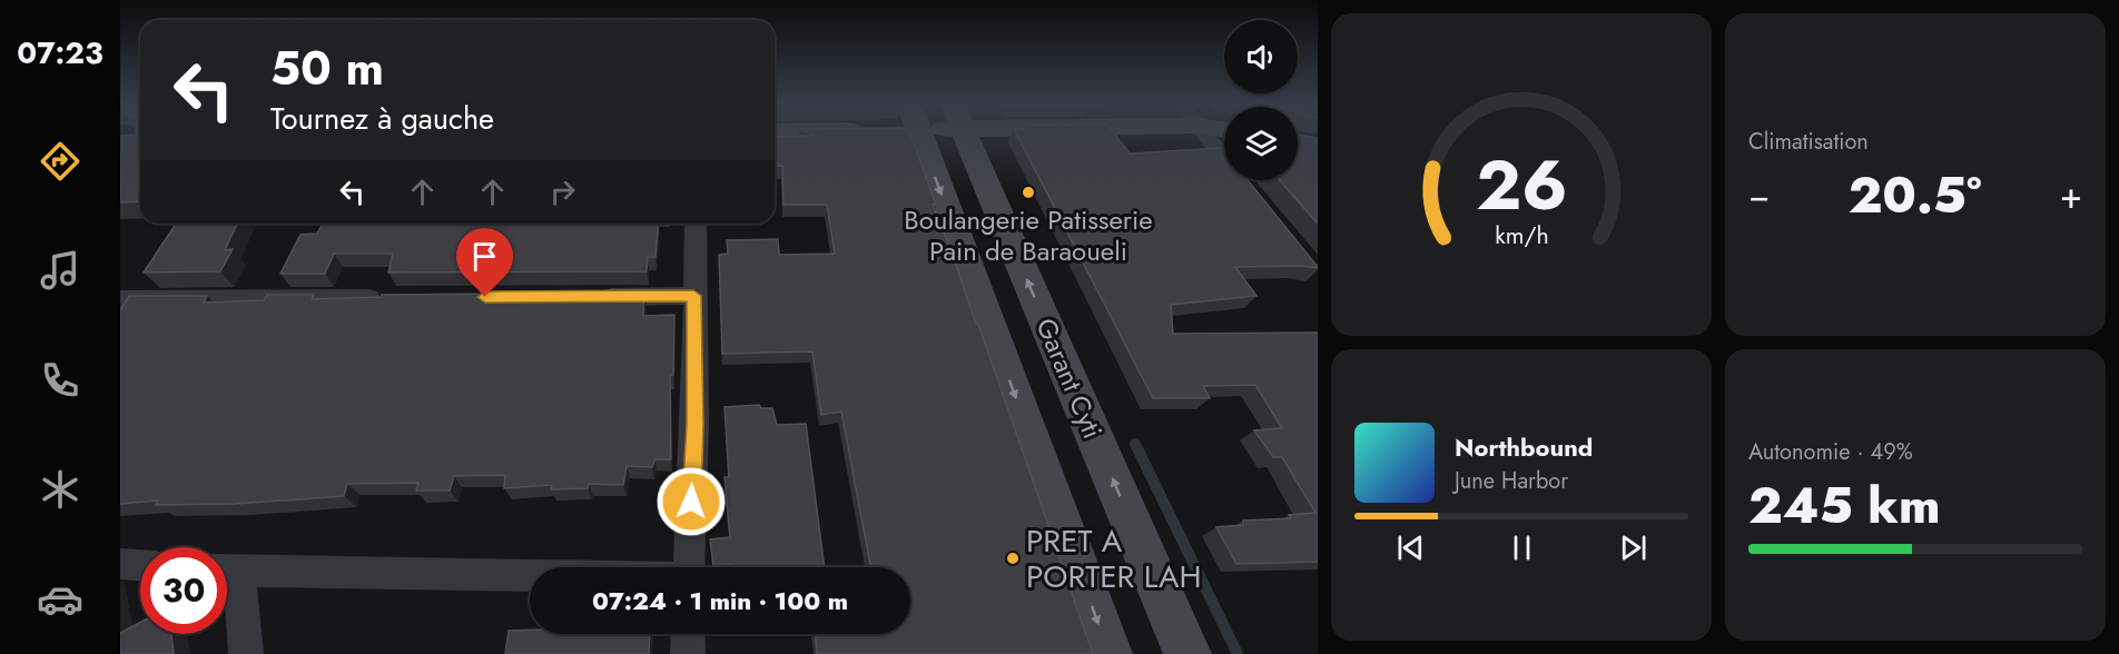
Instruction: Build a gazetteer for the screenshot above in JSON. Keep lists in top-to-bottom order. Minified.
{"streets":{"main road":["Garant Cyti"]},"places":["Boulangerie Patisserie Pain de Baraoueli","PRET A PORTER LAH"],"page":{"tabs":"07:23","tile":["Climatisation",["Autonomie · 49%","245 km"]],"turn":["50 m","Tournez à gauche"],"heat":["−","20.5°","+"],"song":["Northbound","June Harbor"],"limit":"30","trip":"07:24 · 1 min · 100 m","gauge":["26","km/h"]}}
